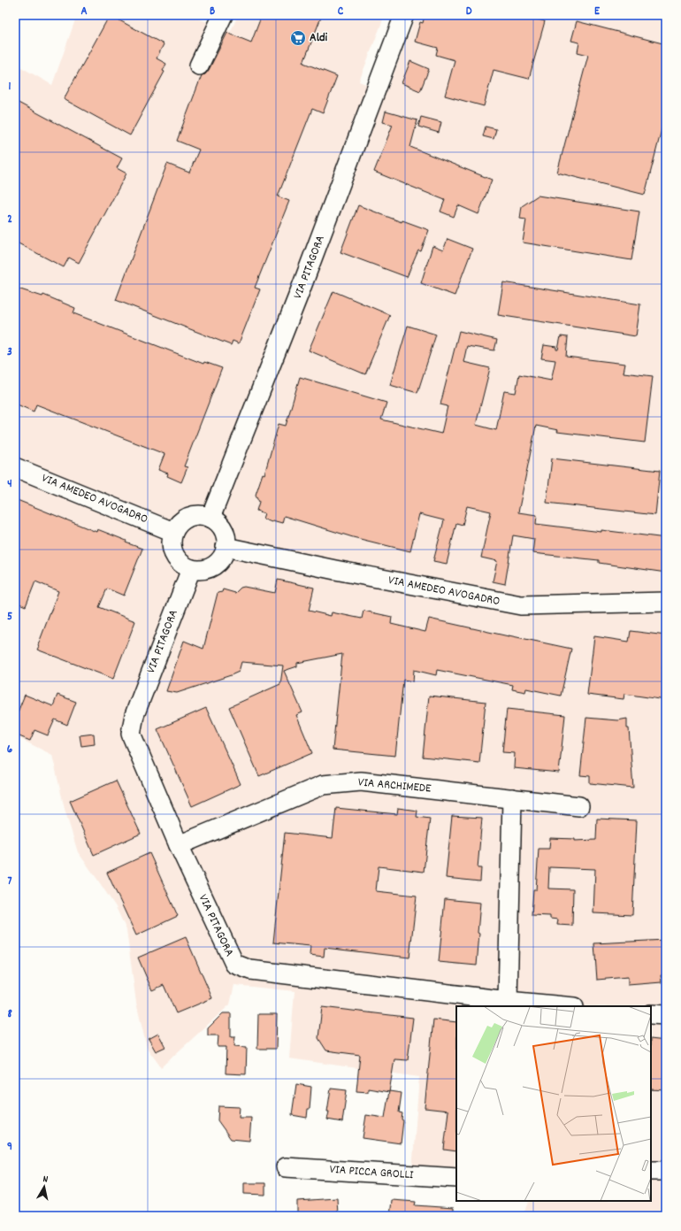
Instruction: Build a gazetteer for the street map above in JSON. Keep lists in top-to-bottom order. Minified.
{"streets":{"street":["VIA PITAGORA","VIA AMEDEO AVOGADRO","VIA ARCHIMEDE","VIA PICCA GROLLI"]},"crossings":[["VIA PITAGORA","VIA AMEDEO AVOGADRO"],["VIA PITAGORA","VIA ARCHIMEDE"]],"places":{"supermarket":["Aldi"]},"north":"top","grid":{"columns":["A","B","C","D","E"],"rows":["1","2","3","4","5","6","7","8","9"]}}
